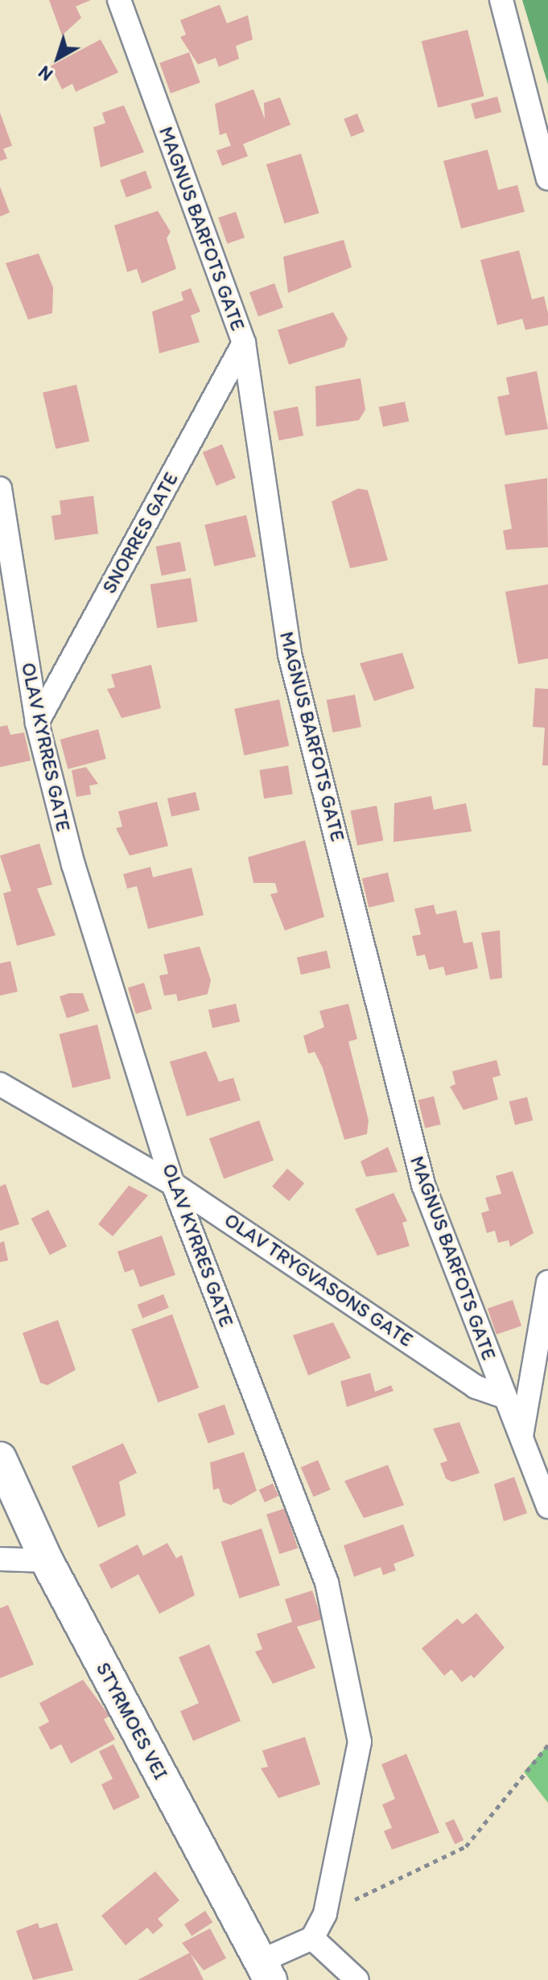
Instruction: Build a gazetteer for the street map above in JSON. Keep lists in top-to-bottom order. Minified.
{"streets":{"main road":["STYRMOES VEI"],"street":["MAGNUS BARFOTS GATE","SNORRES GATE","OLAV KYRRES GATE","OLAV TRYGVASONS GATE"]},"crossings":[["MAGNUS BARFOTS GATE","SNORRES GATE"],["MAGNUS BARFOTS GATE","OLAV TRYGVASONS GATE"],["SNORRES GATE","OLAV KYRRES GATE"],["OLAV KYRRES GATE","OLAV TRYGVASONS GATE"]],"north":"bottom left"}
